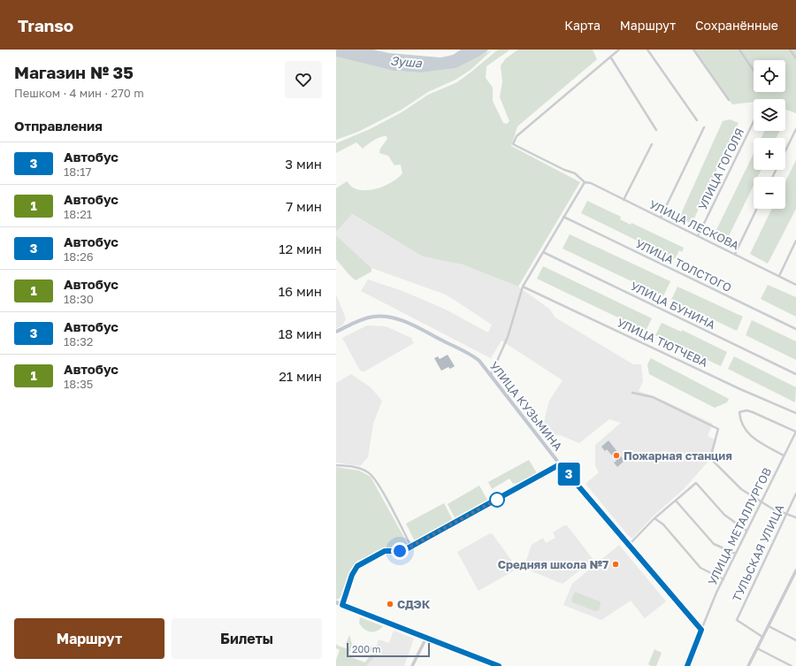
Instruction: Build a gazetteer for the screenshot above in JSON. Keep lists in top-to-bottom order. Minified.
{"streets":{"main road":["УЛИЦА КУЗЬМИНА"],"street":["УЛИЦА ГОГОЛЯ","УЛИЦА ЛЕСКОВА","УЛИЦА ТОЛСТОГО","УЛИЦА БУНИНА","УЛИЦА ТЮТЧЕВА","УЛИЦА МЕТАЛЛУРГОВ","ТУЛЬСКАЯ УЛИЦА"]},"crossings":[["УЛИЦА ГОГОЛЯ","УЛИЦА ЛЕСКОВА"],["УЛИЦА КУЗЬМИНА","УЛИЦА МЕТАЛЛУРГОВ"]],"water":["Зуша"],"places":["Пожарная станция","Средняя школа №7","СДЭК"],"lines":["bus line 3"],"scale_bar":"200 m","page":{"header":"Transo","nav":["Карта","Маршрут","Сохранённые"],"heading":[["Магазин № 35","Пешком · 4 мин · 270 m"],"Отправления"],"on_map":"3","map_buttons":["+","−"],"list":[{"mark":"3","name":"Автобус","note":"18:17","value":"3 мин"},{"mark":"1","name":"Автобус","note":"18:21","value":"7 мин"},{"mark":"3","name":"Автобус","note":"18:26","value":"12 мин"},{"mark":"1","name":"Автобус","note":"18:30","value":"16 мин"},{"mark":"3","name":"Автобус","note":"18:32","value":"18 мин"},{"mark":"1","name":"Автобус","note":"18:35","value":"21 мин"}],"buttons":["Маршрут","Билеты"],"scale":"200 m"}}
